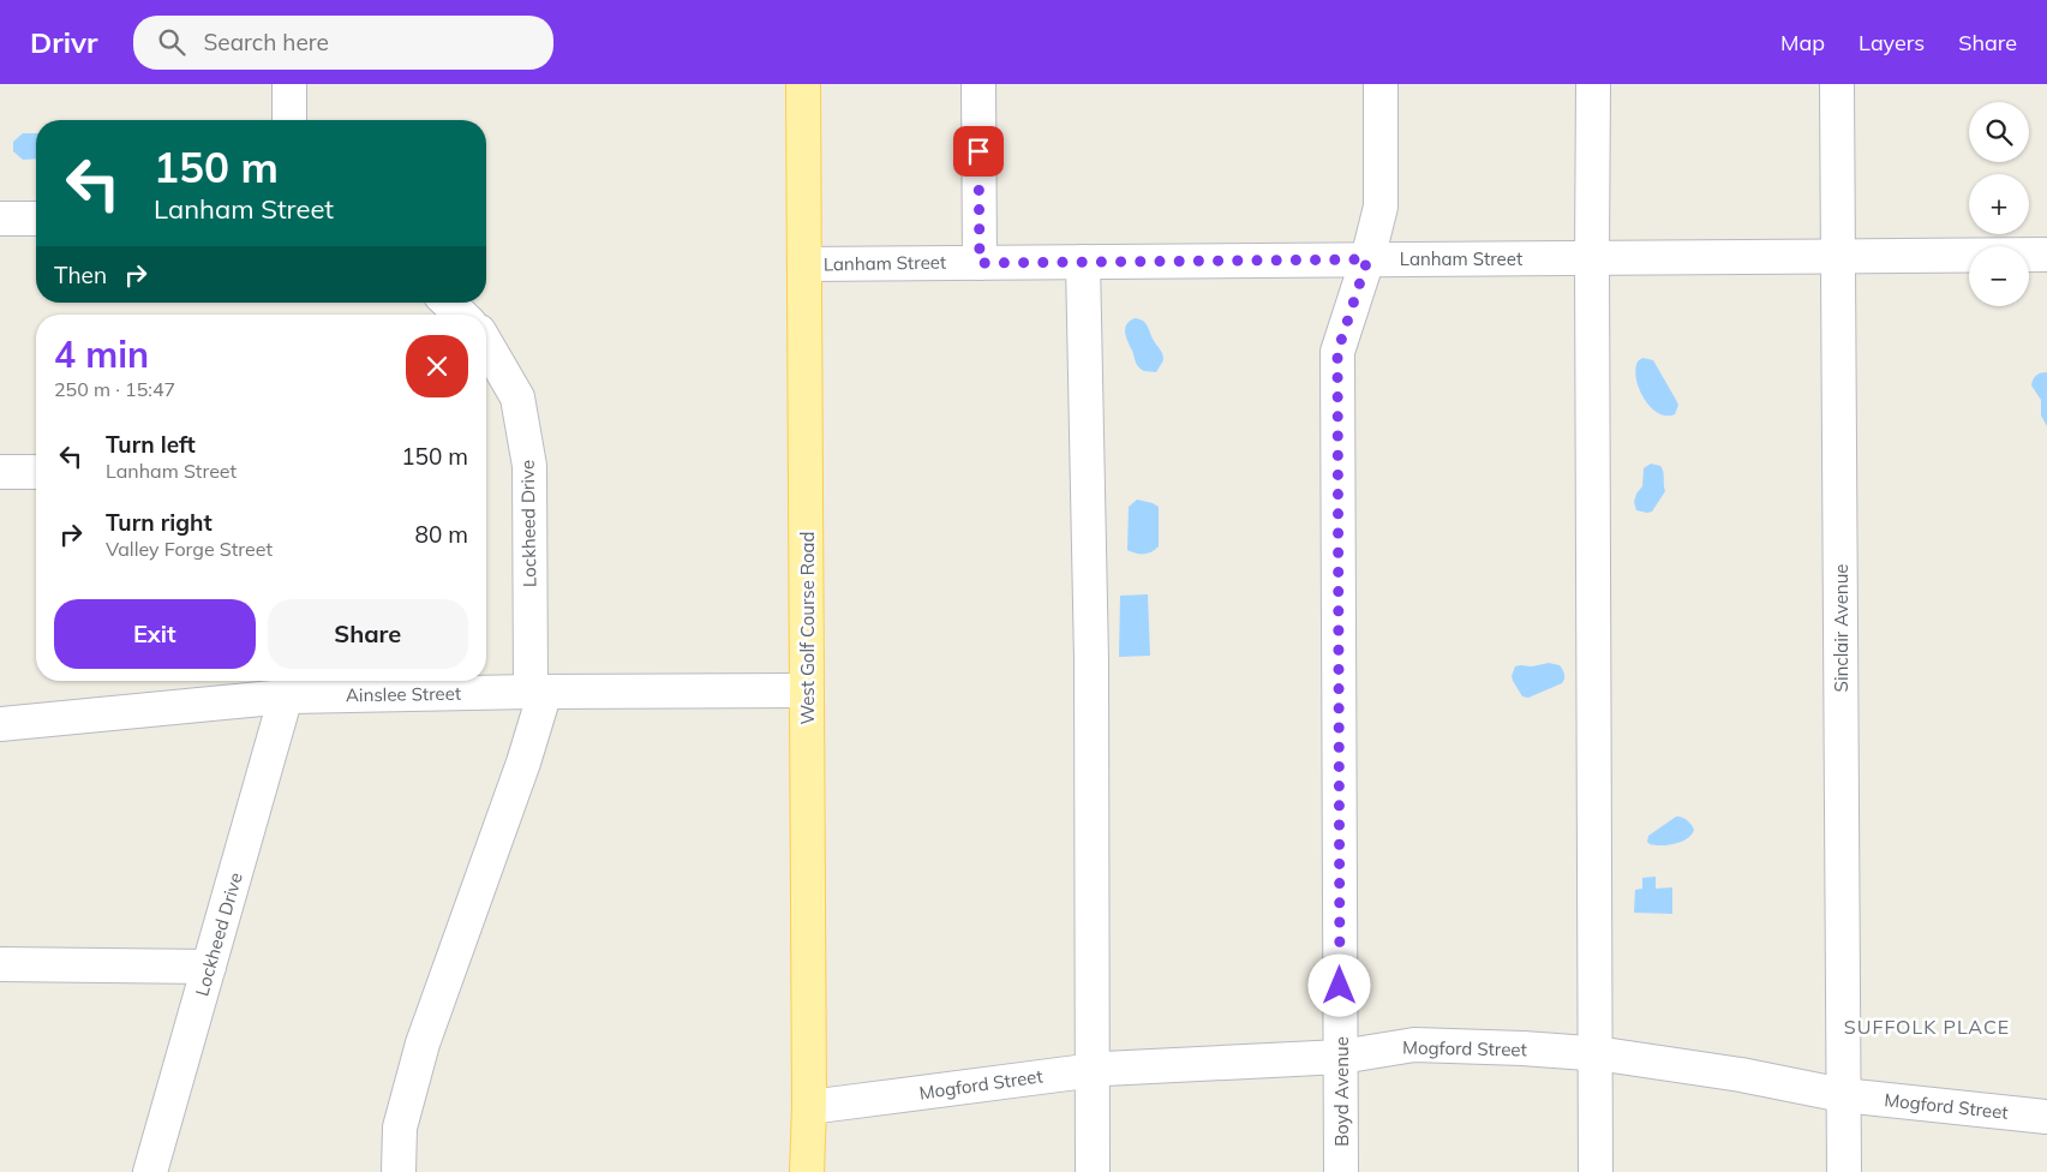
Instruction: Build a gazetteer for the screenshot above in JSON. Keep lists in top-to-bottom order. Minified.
{"streets":{"main road":["West Golf Course Road"],"street":["Lanham Street","Lockheed Drive","Sinclair Avenue","Ainslee Street","Mogford Street","Boyd Avenue"]},"crossings":[["Lanham Street","West Golf Course Road"],["Lanham Street","Sinclair Avenue"],["Lanham Street","Boyd Avenue"],["Lockheed Drive","Ainslee Street"],["West Golf Course Road","Ainslee Street"],["West Golf Course Road","Mogford Street"],["Sinclair Avenue","Mogford Street"],["Mogford Street","Boyd Avenue"]],"districts":["SUFFOLK PLACE"],"page":{"header":"Drivr","search":"Search here","nav":["Map","Layers","Share"],"map_buttons":["+","−"],"turn":["150 m","Lanham Street"],"then":"Then","heading":["4 min","250 m · 15:47"],"list":[{"name":"Turn left","note":"Lanham Street","value":"150 m"},{"name":"Turn right","note":"Valley Forge Street","value":"80 m"}],"buttons":["Exit","Share"]}}
